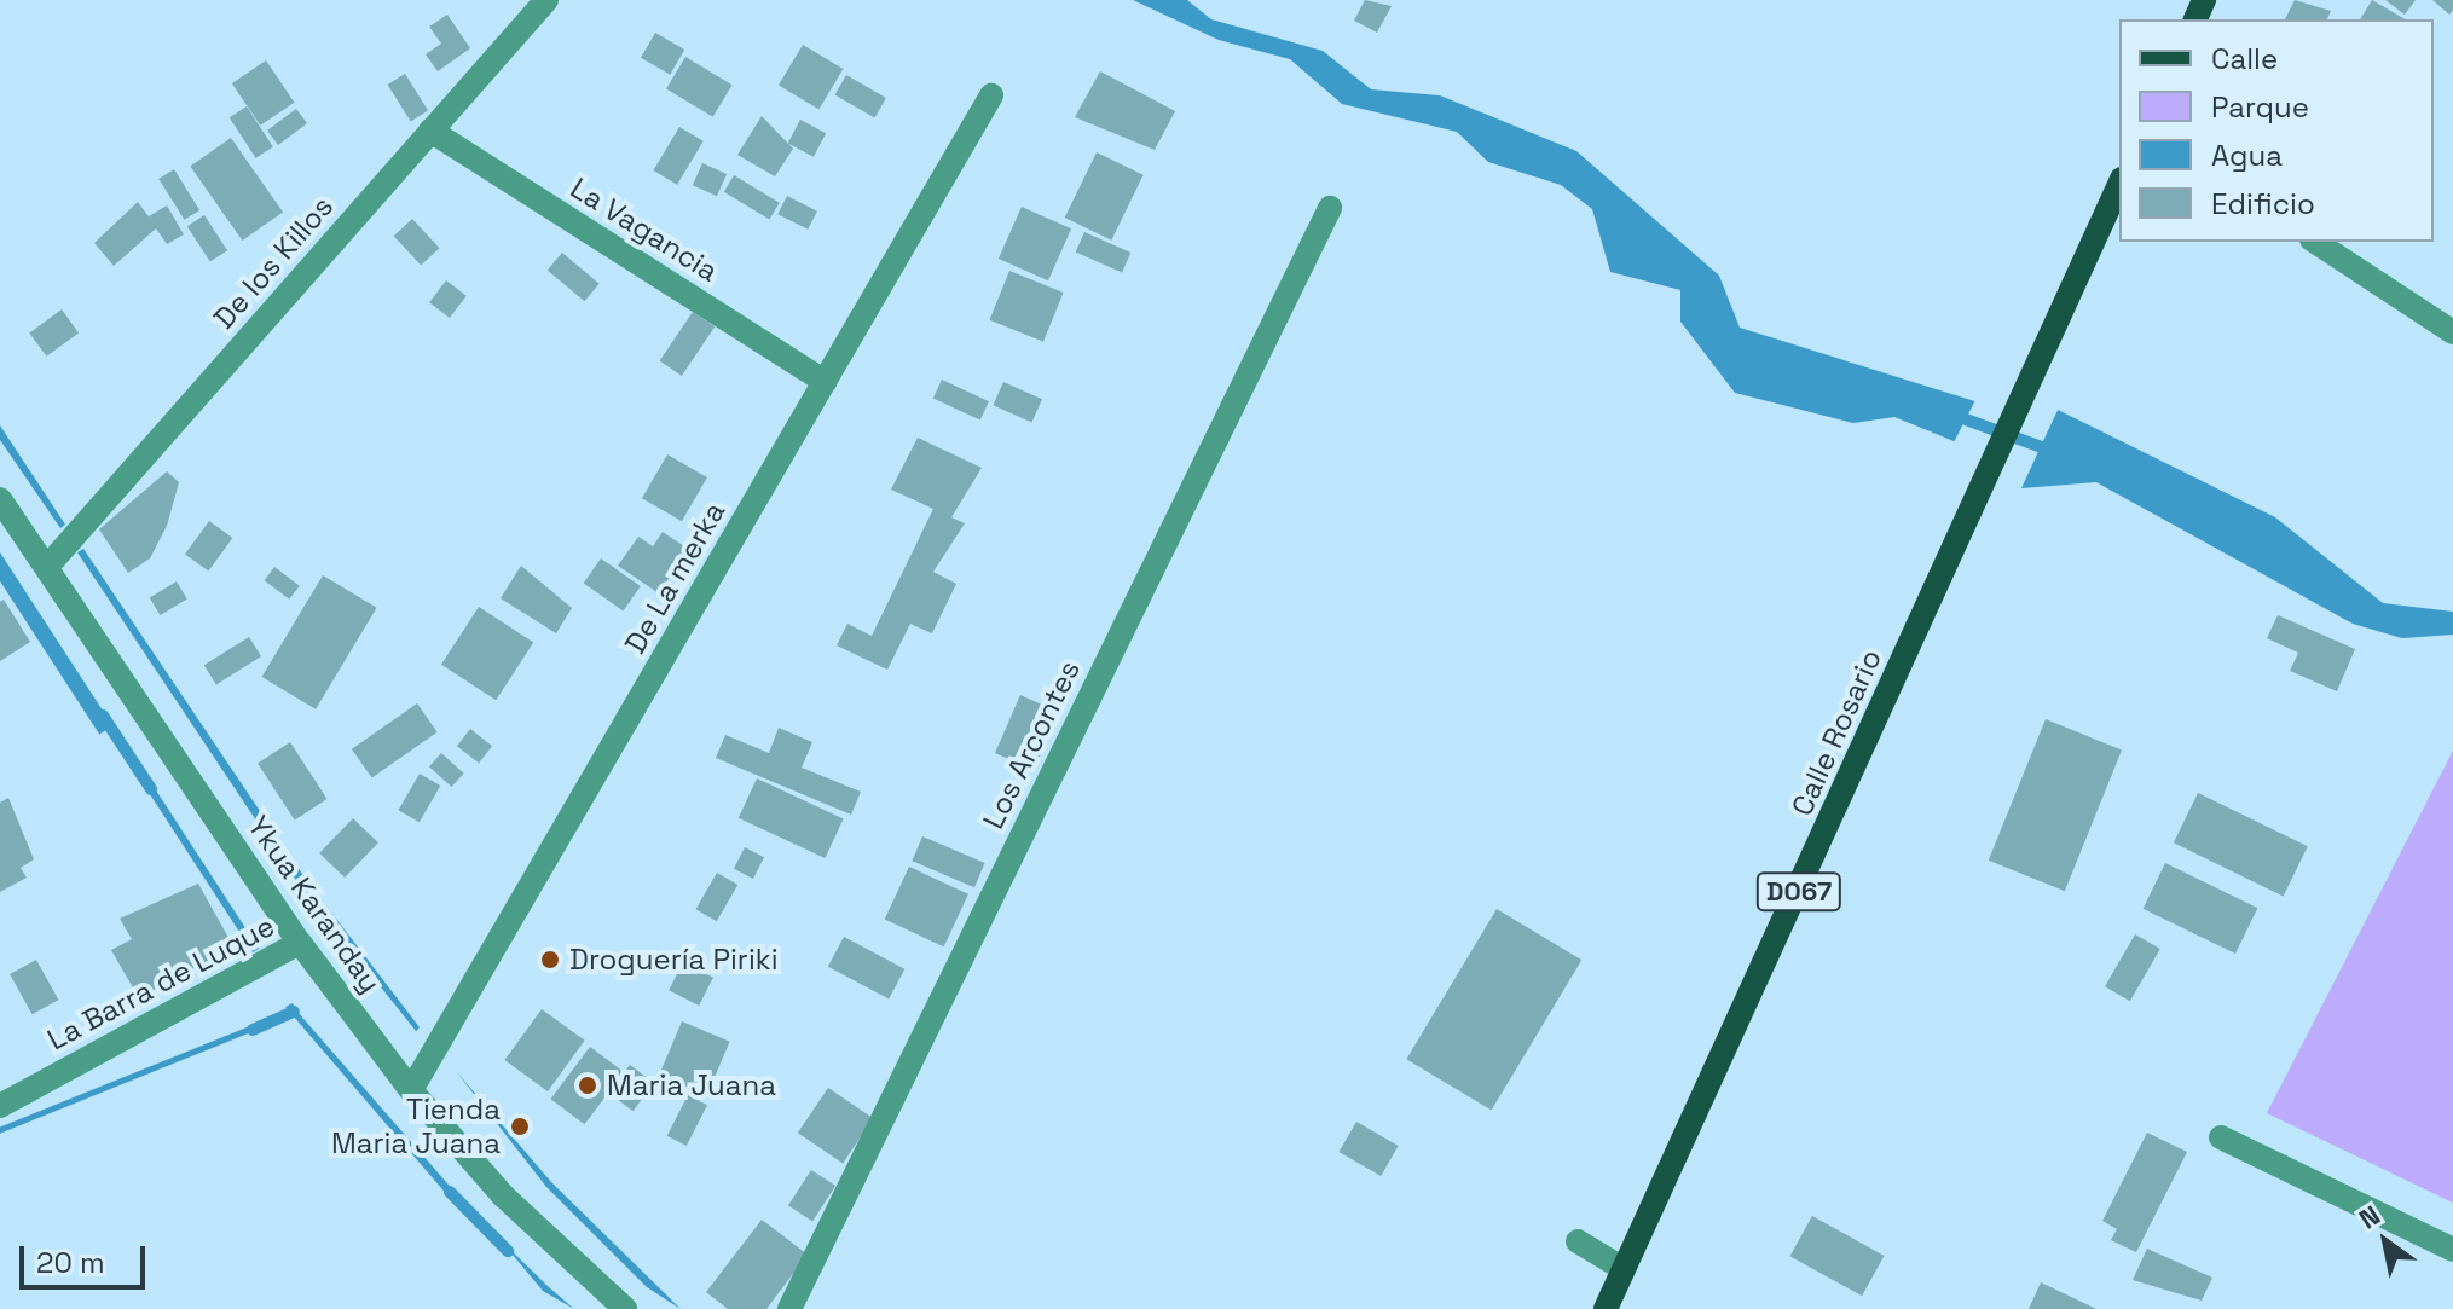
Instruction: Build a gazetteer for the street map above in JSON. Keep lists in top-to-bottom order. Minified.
{"streets":{"main road":["Calle Rosario","D067"],"street":["La Vagancia","De los Killos","De La merka","Los Arcontes","Ykua Karanday","La Barra de Luque"]},"crossings":[["La Vagancia","De los Killos"],["La Vagancia","De La merka"],["De los Killos","Ykua Karanday"],["De La merka","Ykua Karanday"],["Ykua Karanday","La Barra de Luque"]],"places":["Droguería Piriki","Maria Juana","Tienda Maria Juana"],"legend":["Calle","Parque","Agua","Edificio"],"scale_bar":"20 m","north":"top left"}
